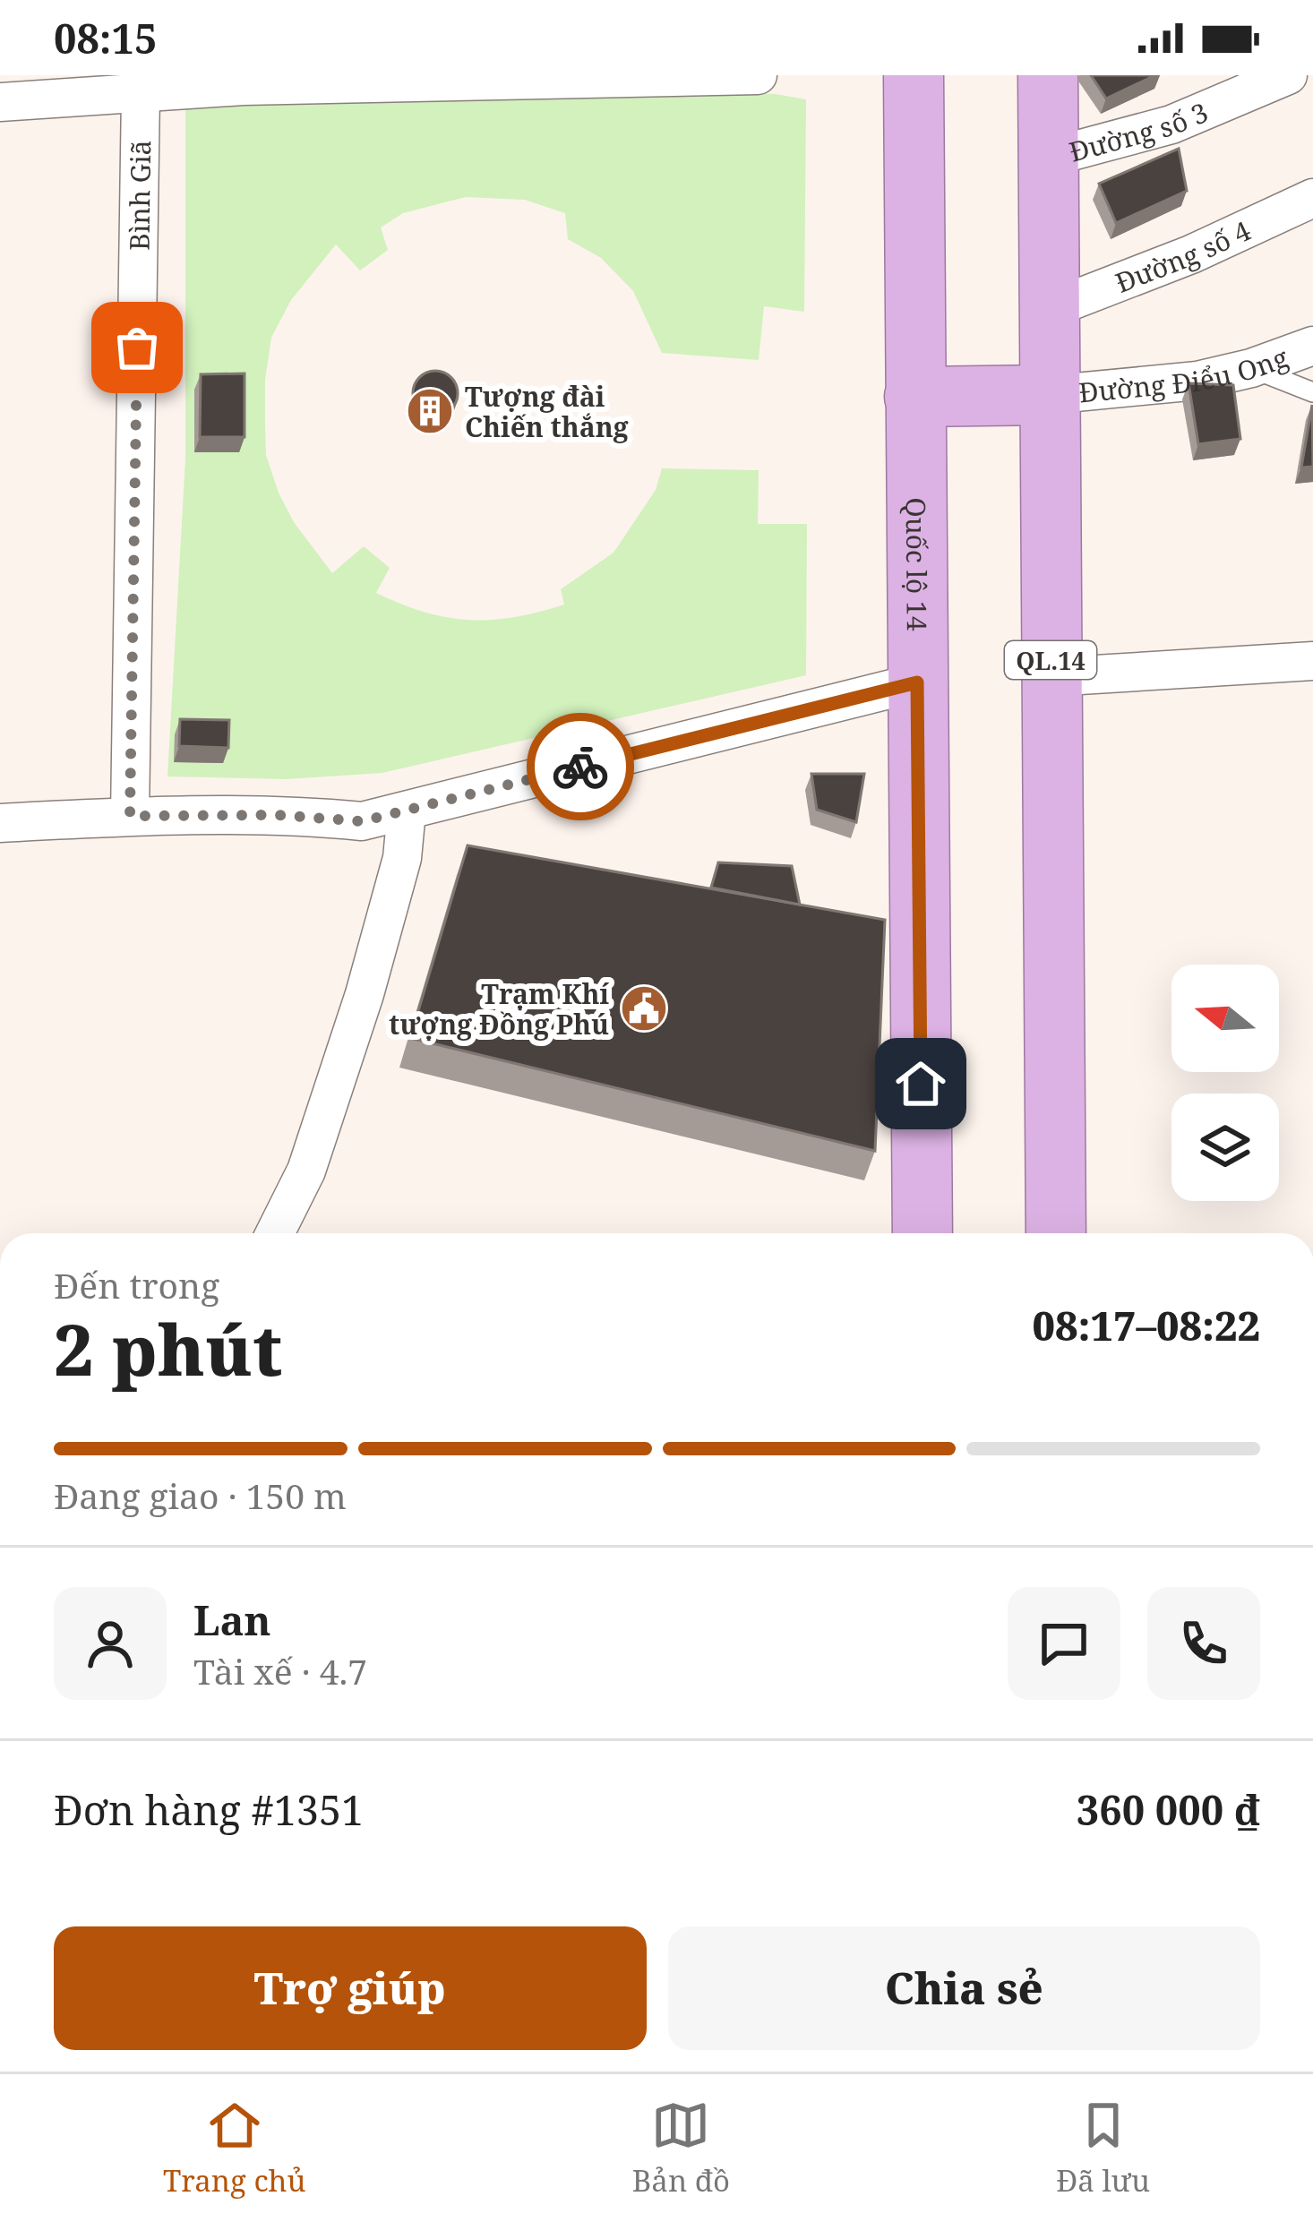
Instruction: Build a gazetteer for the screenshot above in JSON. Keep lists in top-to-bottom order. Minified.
{"streets":{"highway":["Quốc lộ 14","QL.14"],"street":["Đường số 3","Bình Giã","Đường số 4","Đường Điểu Ong"]},"crossings":[["Đường số 3","QL.14"],["Đường số 4","QL.14"],["Đường Điểu Ong","QL.14"]],"places":{"building":["Tượng đài Chiến thắng"],"public building":["Trạm Khí tượng Đồng Phú"]},"north":"left","page":{"status":"08:15","heading":["2 phút","Đến trong","08:17–08:22"],"panel":["Lan","Tài xế · 4.7","Đơn hàng #1351","360 000 ₫"],"bar":"Đang giao · 150 m","buttons":["Trợ giúp","Chia sẻ"],"tabs":["Trang chủ","Bản đồ","Đã lưu"]}}
